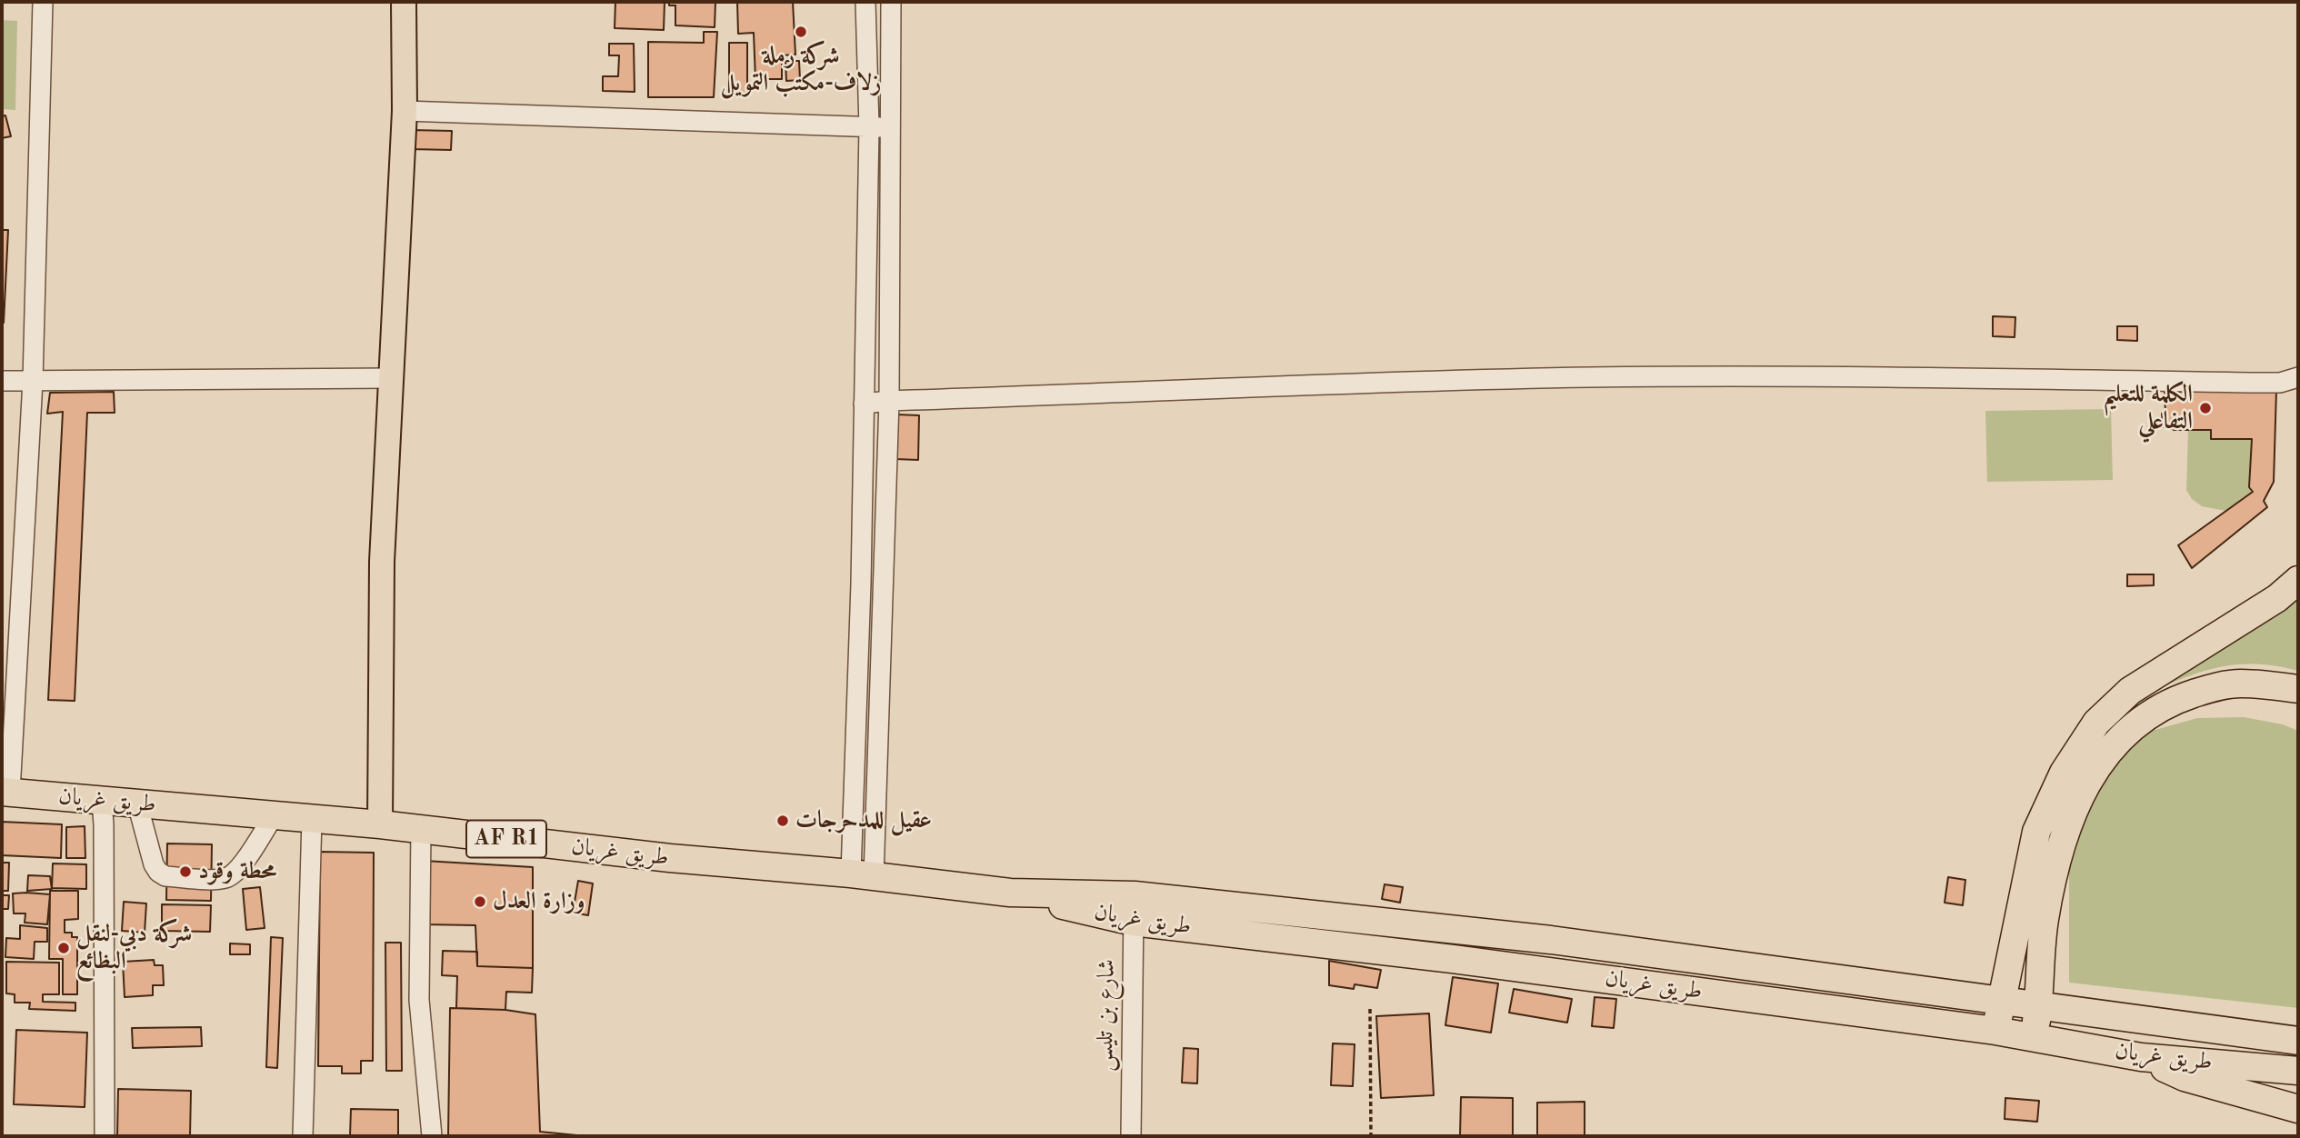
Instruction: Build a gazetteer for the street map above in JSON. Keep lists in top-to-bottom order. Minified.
{"streets":{"highway":["طريق غريان","AF R1"],"street":["شارع بن تليس"]},"crossings":[["طريق غريان","شارع بن تليس"]],"places":["شركة رملة زلاف-مكتب التمويل","الكلمة للتعليم التفاعلي","عقيل للمدحرجات","محطة وقود","وزارة العدل","شركة دبي-لنقل البظائع"]}
